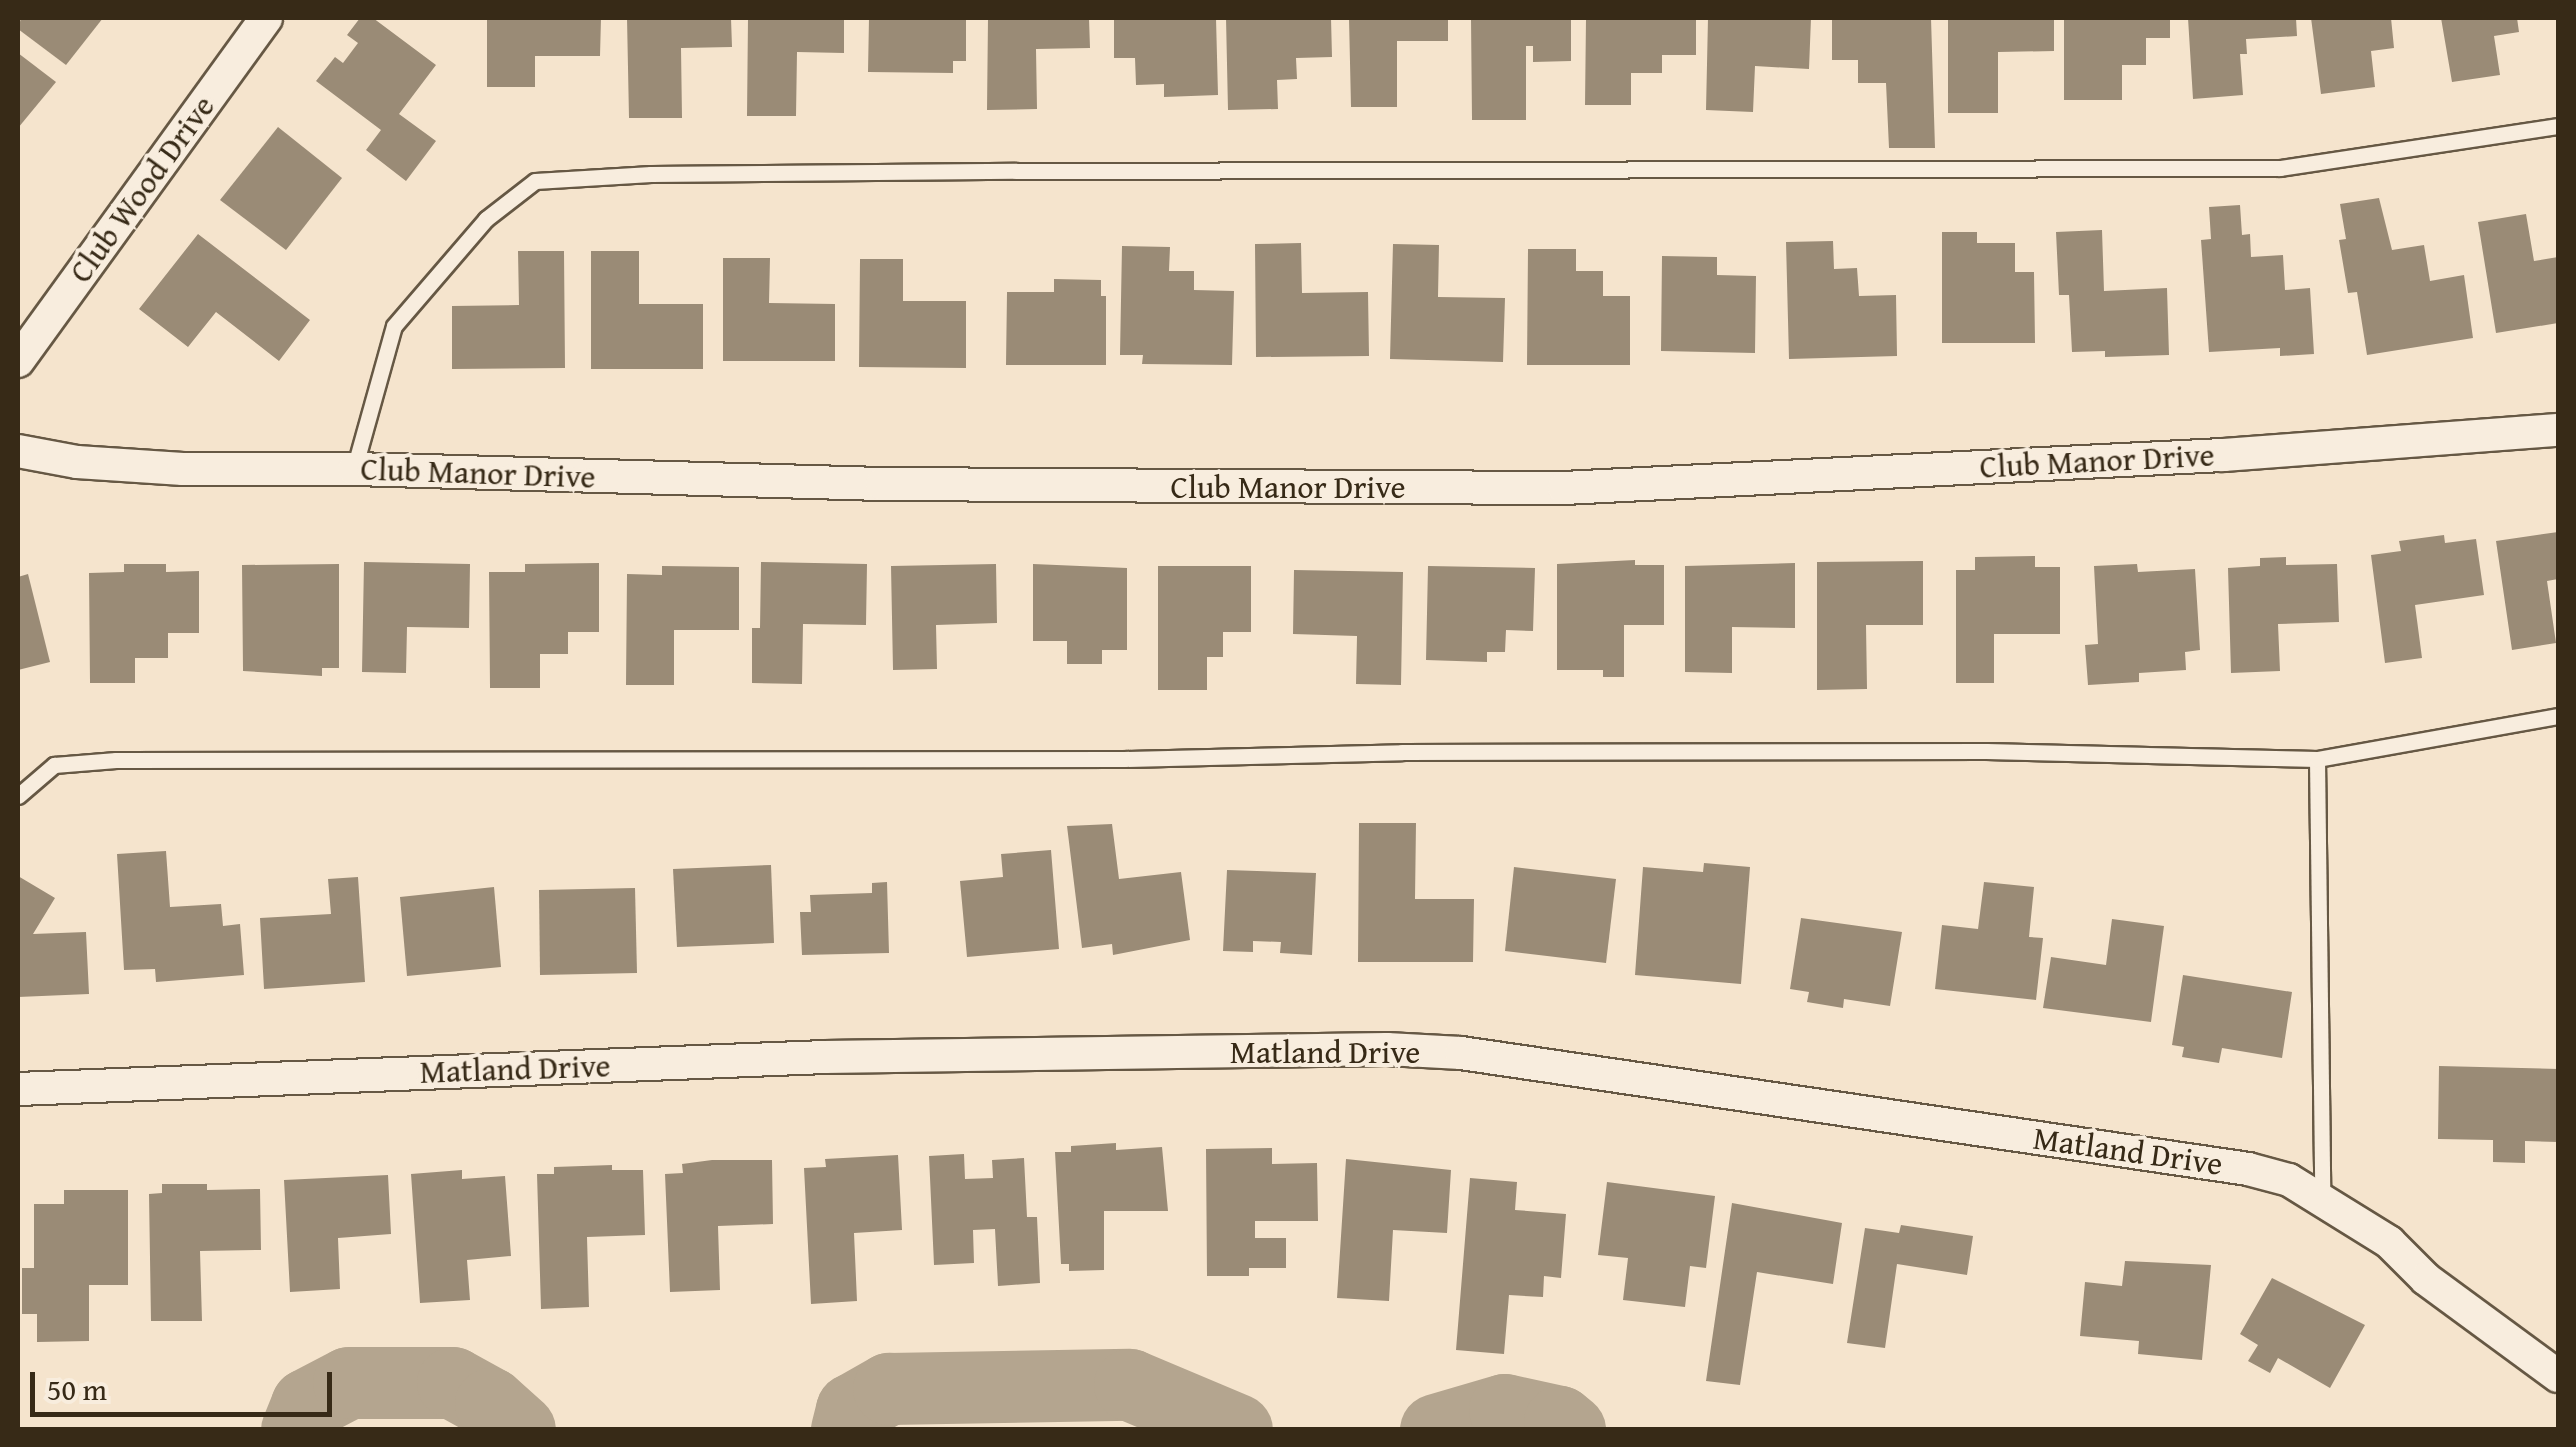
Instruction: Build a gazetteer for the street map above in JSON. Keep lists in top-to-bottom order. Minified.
{"streets":{"street":["Club Wood Drive","Club Manor Drive","Matland Drive"]},"scale_bar":"50 m"}
